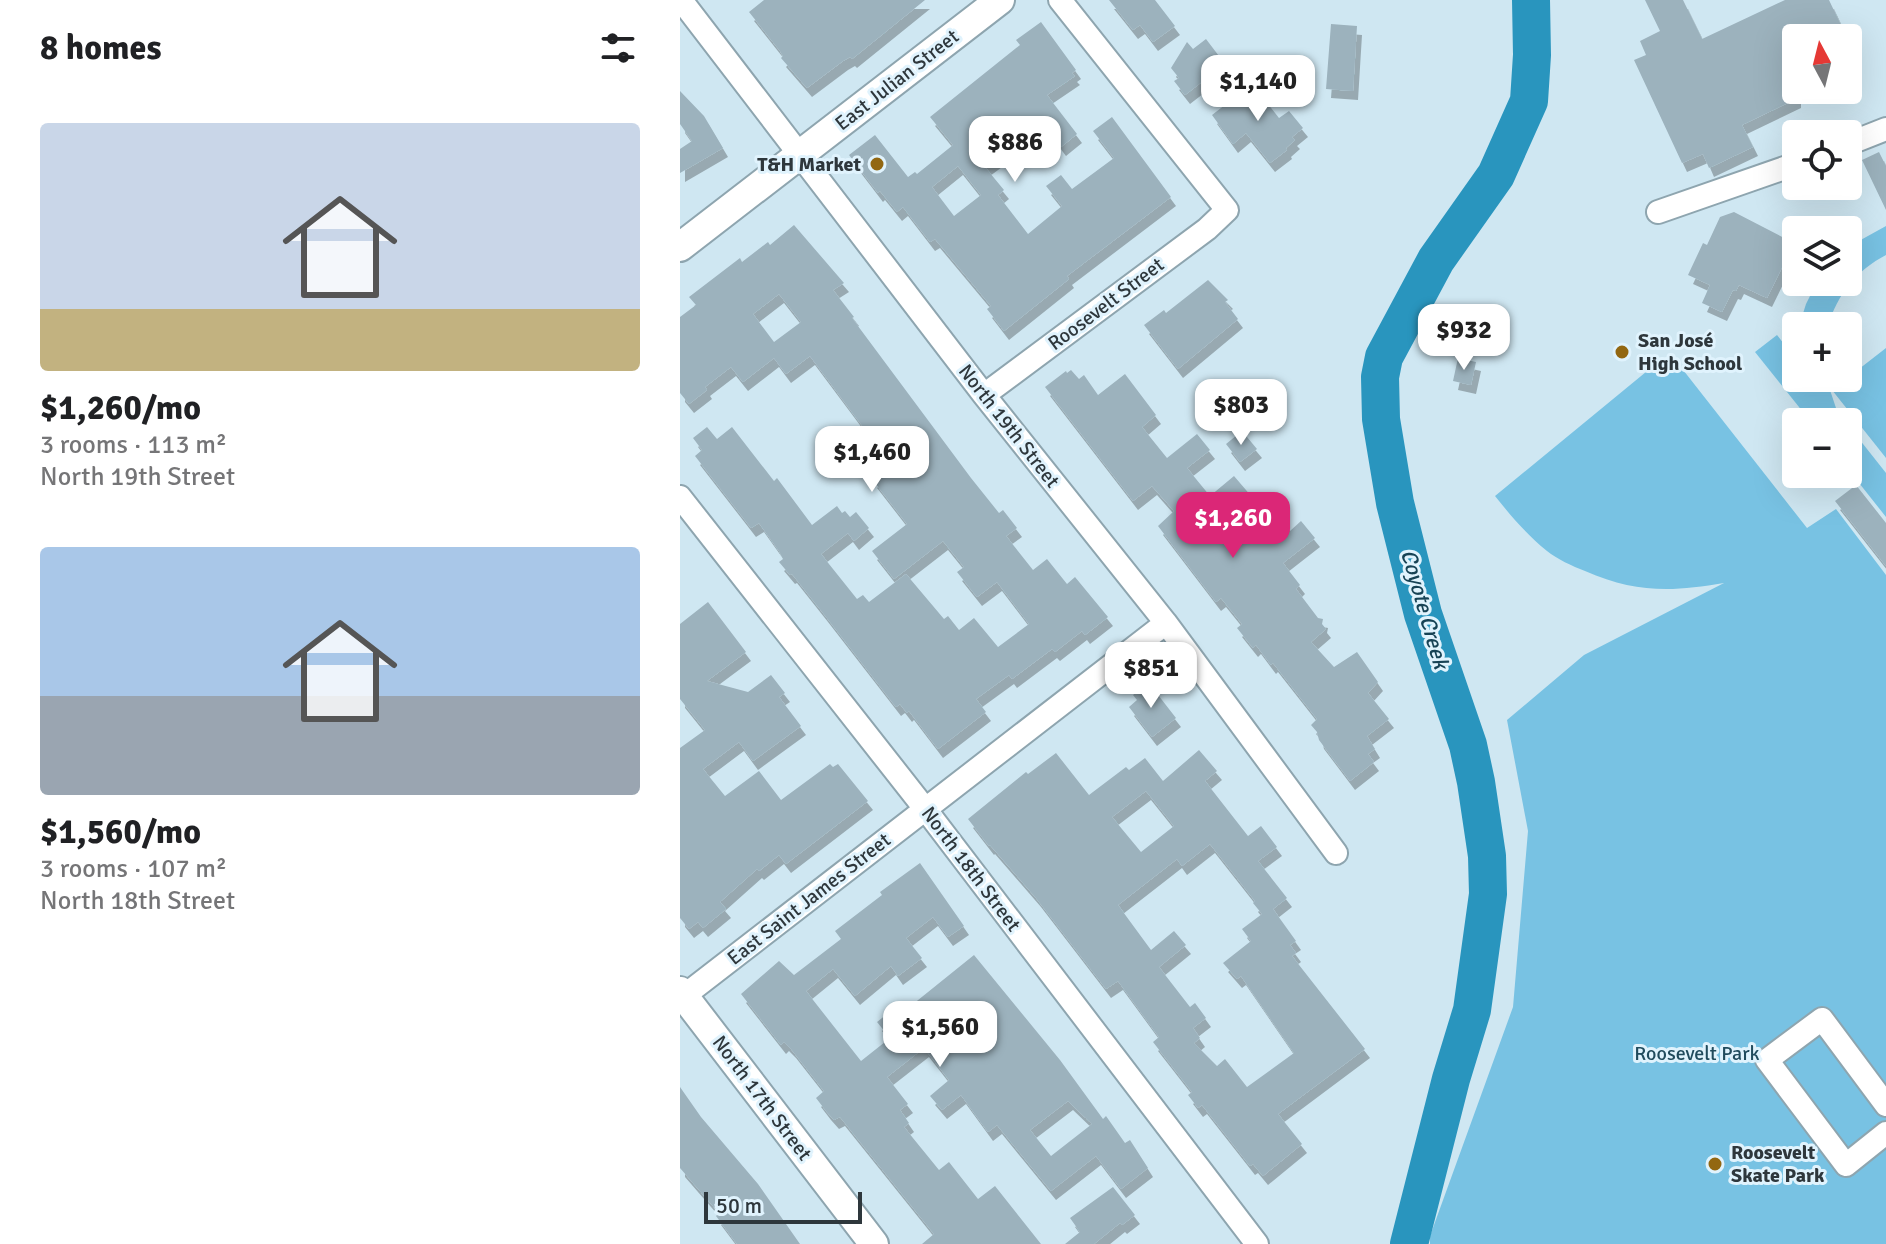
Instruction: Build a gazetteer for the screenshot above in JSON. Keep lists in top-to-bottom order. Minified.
{"streets":{"main road":["East Julian Street","North 17th Street"],"street":["Roosevelt Street","North 19th Street","North 18th Street","East Saint James Street"]},"crossings":[["East Julian Street","North 19th Street"],["Roosevelt Street","North 19th Street"],["North 19th Street","East Saint James Street"],["North 18th Street","East Saint James Street"],["East Saint James Street","North 17th Street"]],"water":["Coyote Creek"],"parks":["Roosevelt Park"],"places":["T&H Market","San José High School","Roosevelt Skate Park"],"scale_bar":"50 m","north":"top","page":{"heading":"8 homes","map_buttons":["+","−"],"price":["$1,140","$886","$932","$803","$1,460","$1,260","$851","$1,560"],"list":[{"name":"$1,260/mo","note":"3 rooms · 113 m² · North 19th Street"},{"name":"$1,560/mo","note":"3 rooms · 107 m² · North 18th Street"}],"scale":"50 m"}}
